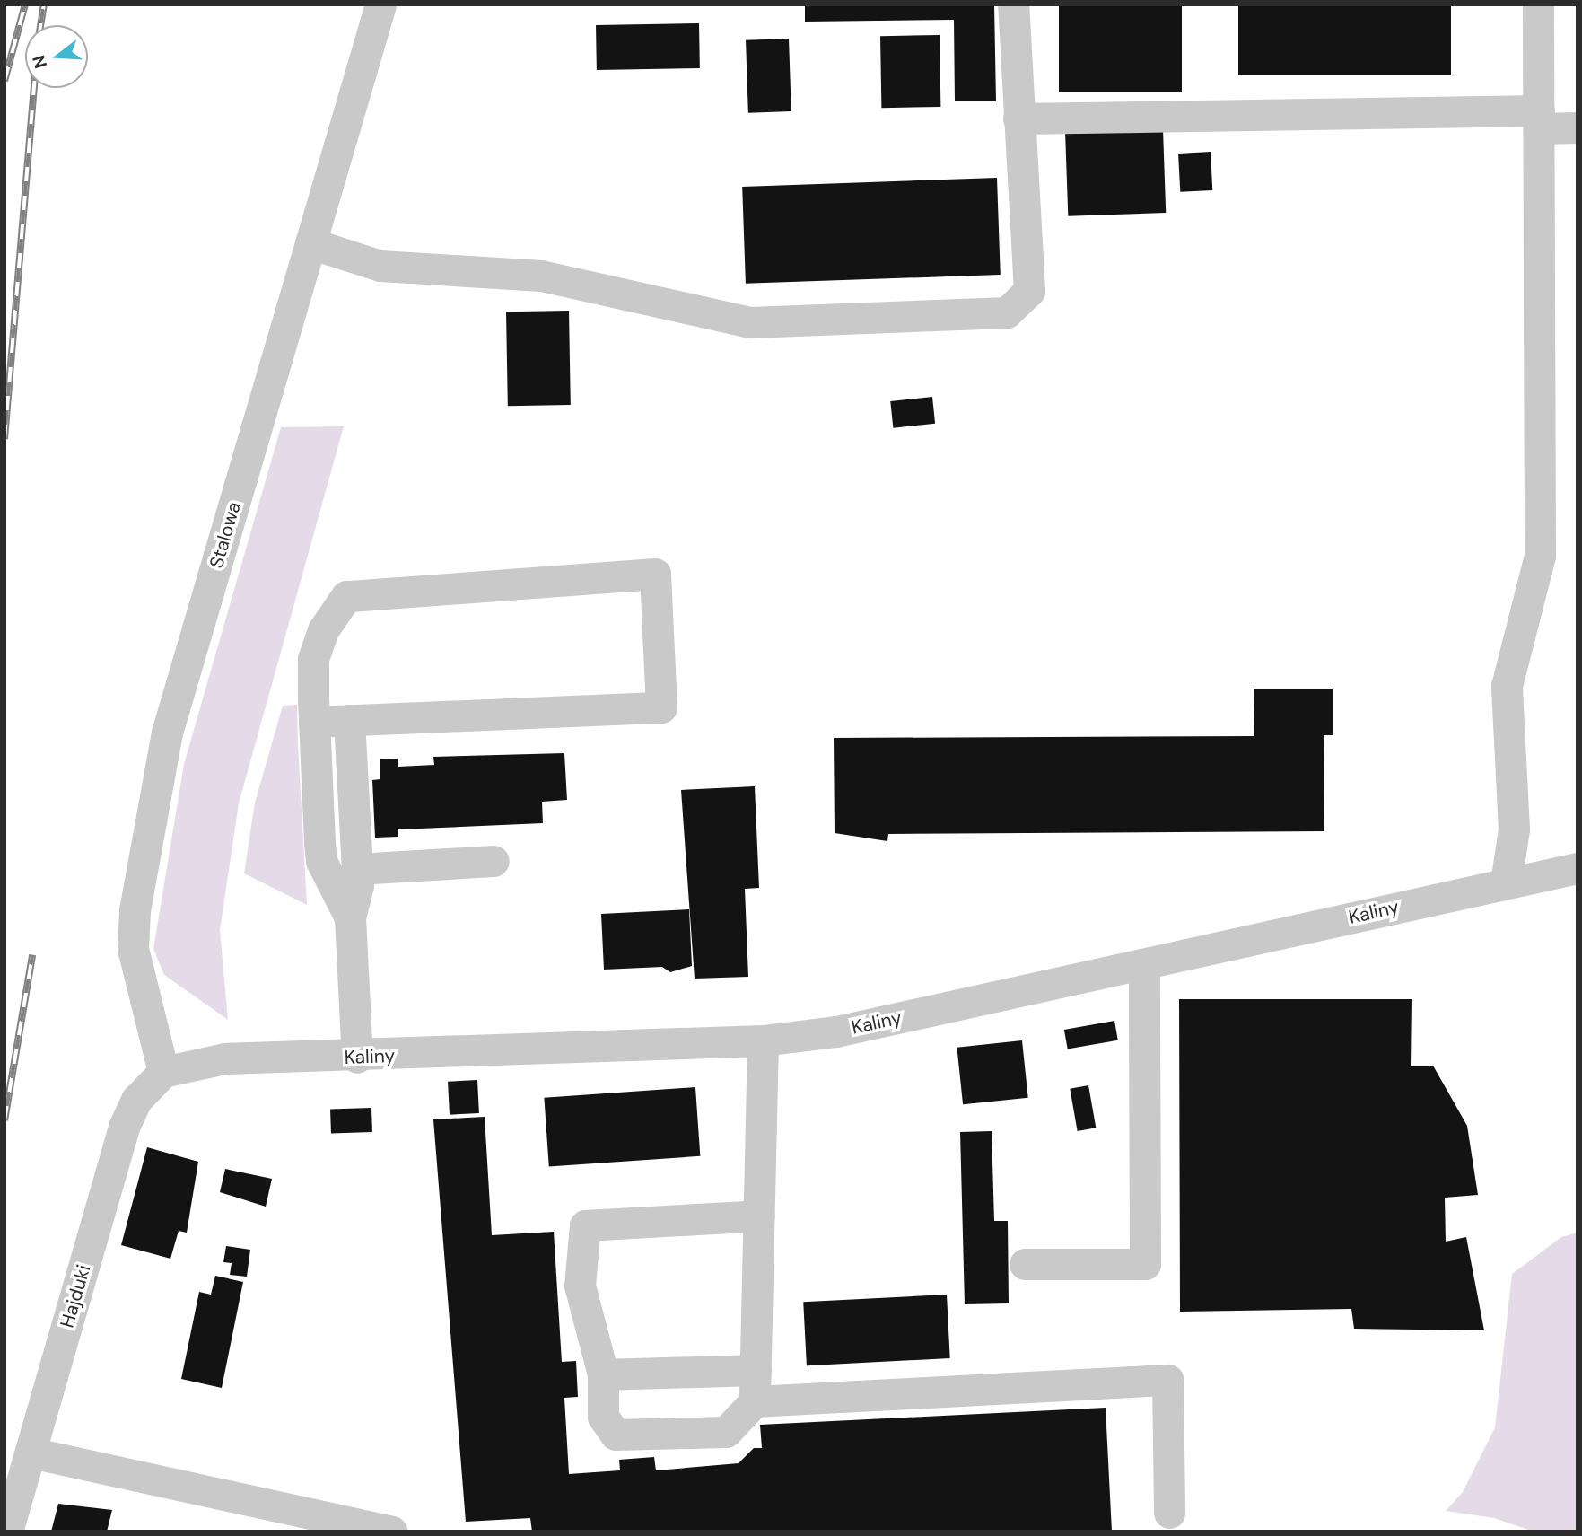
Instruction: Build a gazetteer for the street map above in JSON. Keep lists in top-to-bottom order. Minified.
{"streets":{"street":["Stalowa","Kaliny","Hajduki"]},"crossings":[["Stalowa","Kaliny"],["Stalowa","Hajduki"],["Kaliny","Hajduki"]],"north":"left"}
